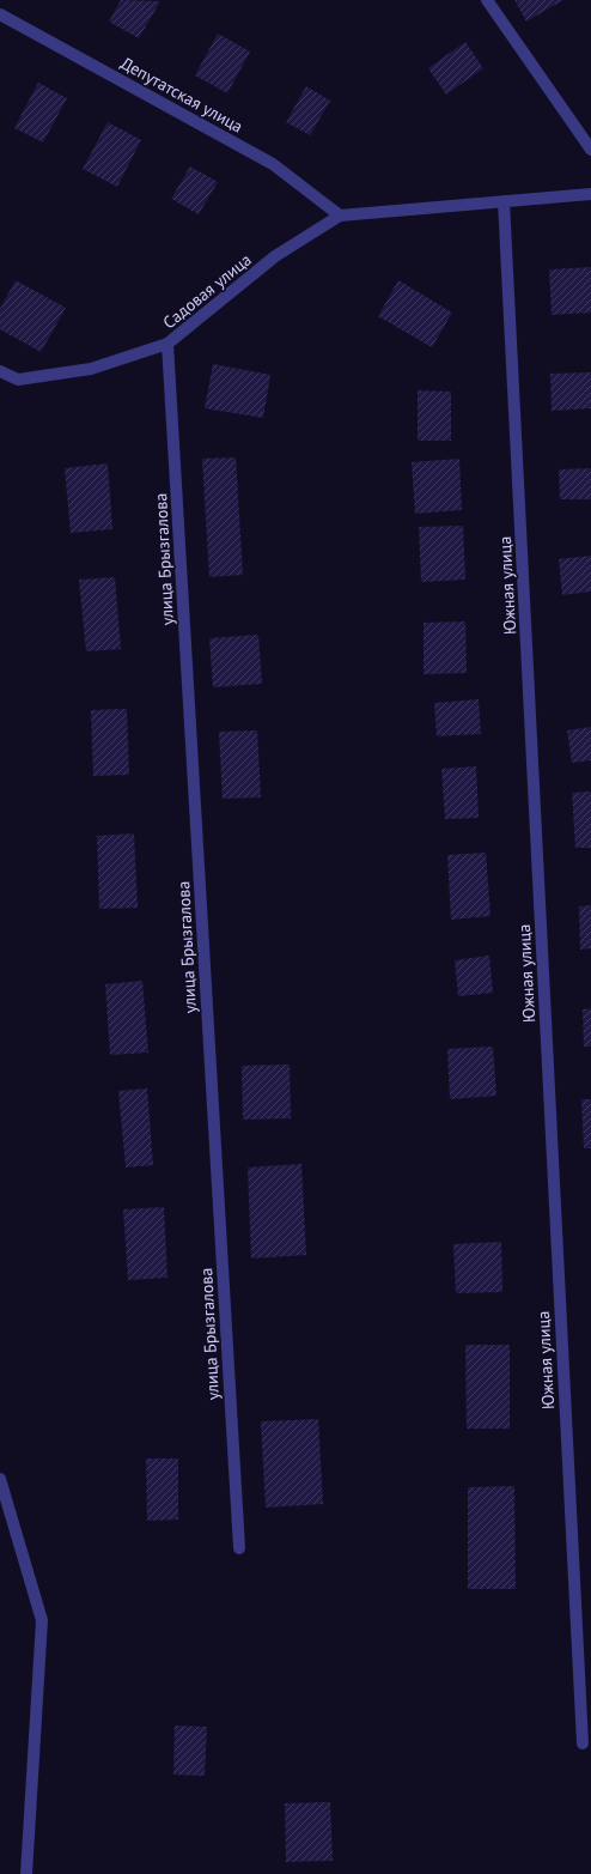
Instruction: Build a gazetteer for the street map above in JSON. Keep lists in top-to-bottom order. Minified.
{"streets":{"street":["Депутатская улица","Садовая улица","улица Брызгалова","Южная улица"]},"crossings":[["Депутатская улица","Садовая улица"],["Садовая улица","улица Брызгалова"]]}
